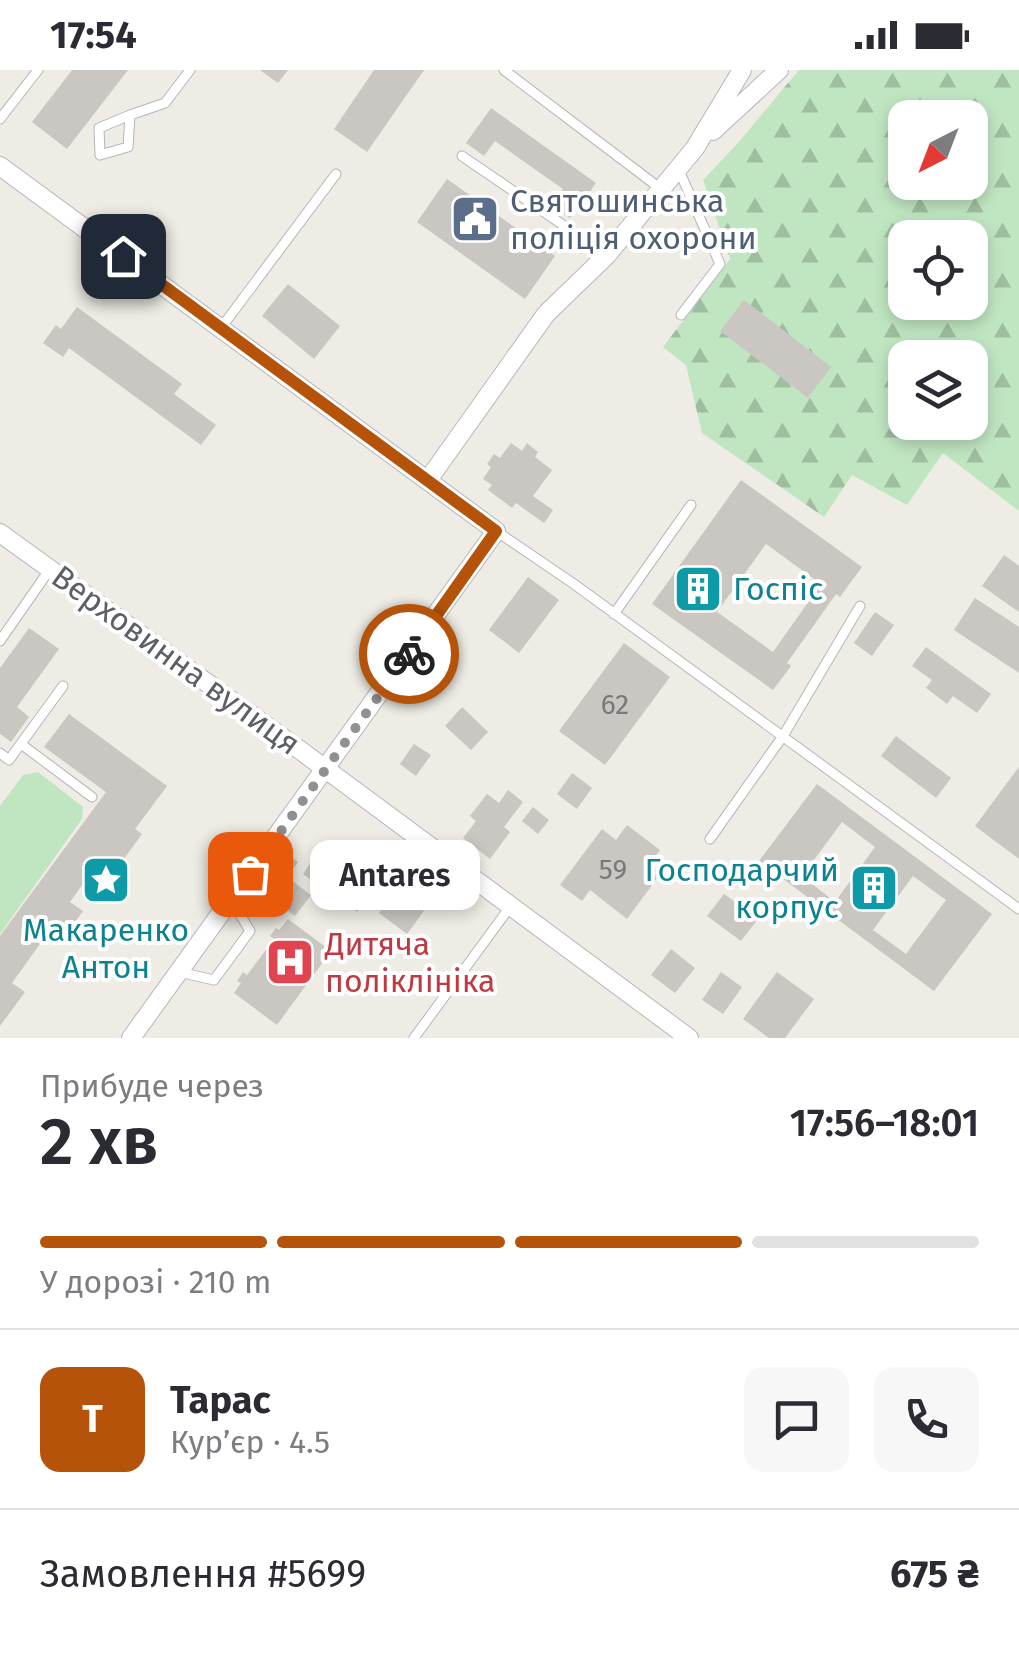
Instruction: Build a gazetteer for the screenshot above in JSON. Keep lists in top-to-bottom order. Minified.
{"streets":{"street":["Верховинна вулиця"]},"places":{"public building":["Святошинська поліція охорони"],"building":["Госпіс","Господарчий корпус"],"other":["Antares"],"place":["Макаренко Антон"],"hospital":["Дитяча поліклініка"]},"house_numbers":["62","59"],"north":"bottom left","page":{"status":"17:54","bubble":"Antares","heading":["2 хв","Прибуде через","17:56–18:01"],"panel":["Тарас","Кур’єр · 4.5","Замовлення #5699","675 ₴"],"bar":"У дорозі · 210 m","round":"Т"}}
